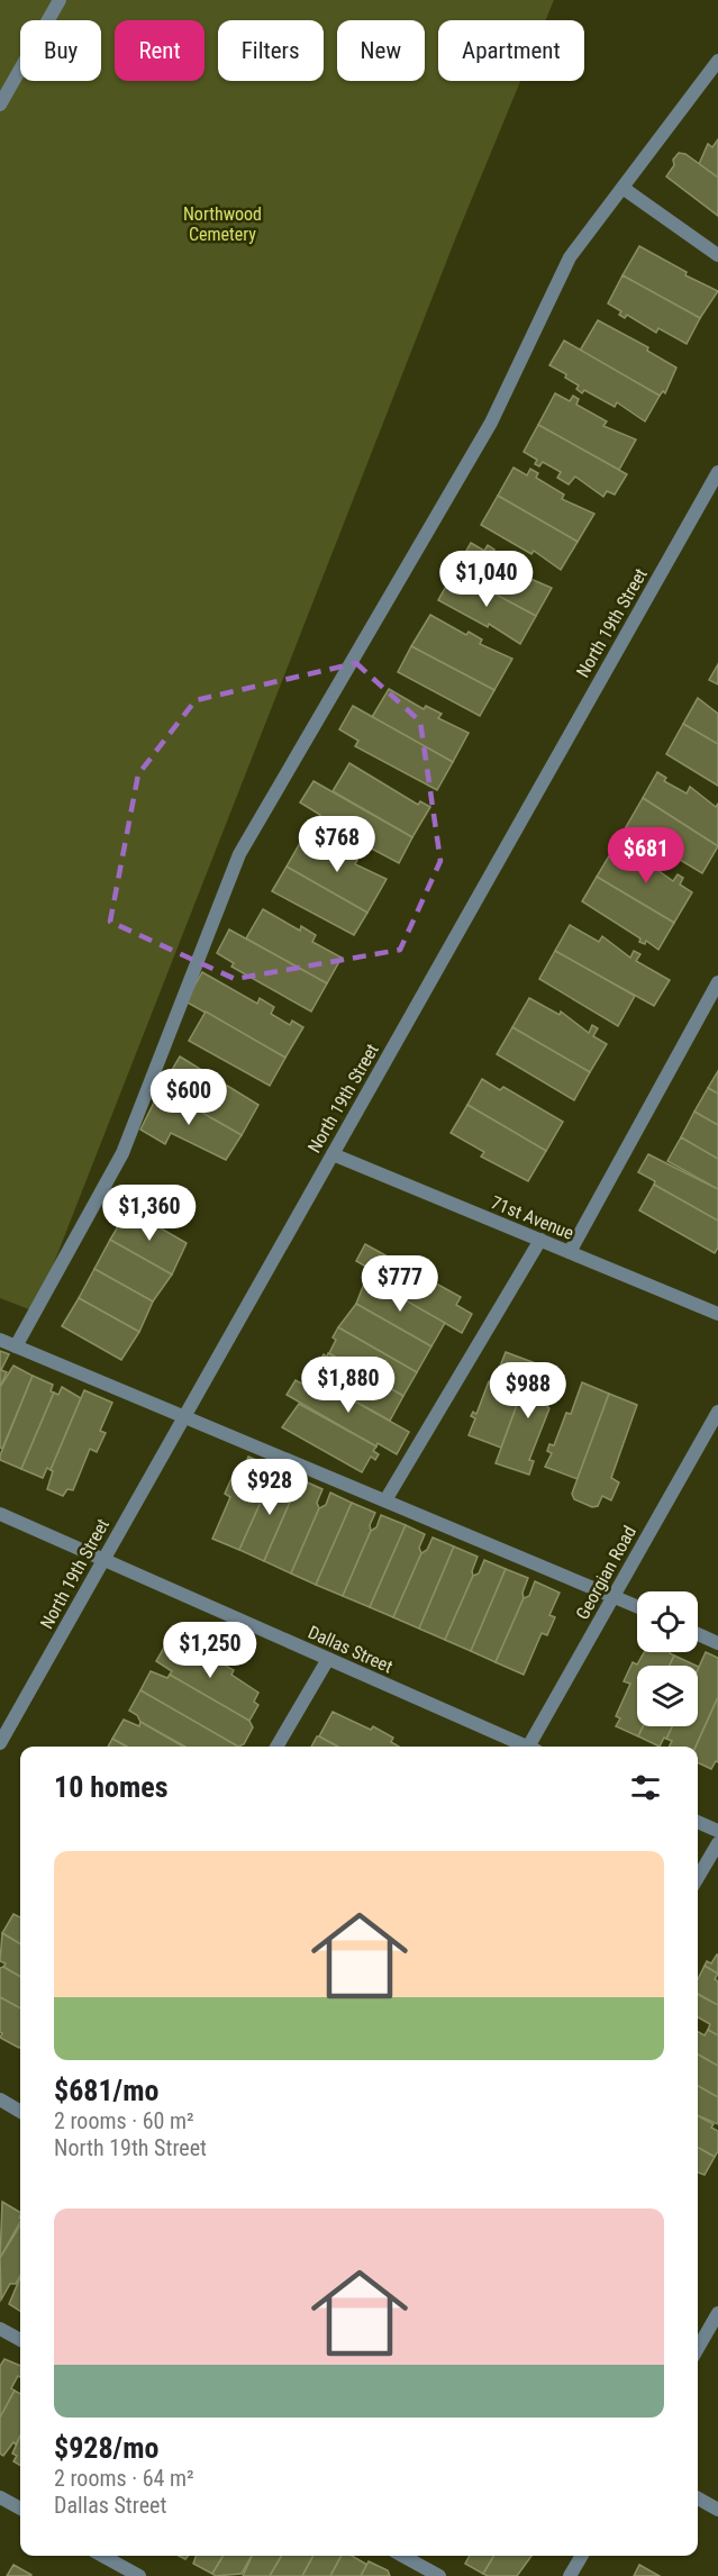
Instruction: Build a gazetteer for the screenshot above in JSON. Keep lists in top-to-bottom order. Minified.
{"streets":{"street":["North 19th Street","71st Avenue","Georgian Road","Dallas Street"]},"crossings":[["North 19th Street","71st Avenue"],["North 19th Street","Dallas Street"]],"parks":["Northwood Cemetery"],"page":{"chip":["Buy","Rent","Filters","New","Apartment"],"price":["$1,040","$768","$681","$600","$1,360","$777","$1,880","$988","$928","$1,250"],"heading":"10 homes","list":[{"name":"$681/mo","note":"2 rooms · 60 m² · North 19th Street"},{"name":"$928/mo","note":"2 rooms · 64 m² · Dallas Street"}]}}
